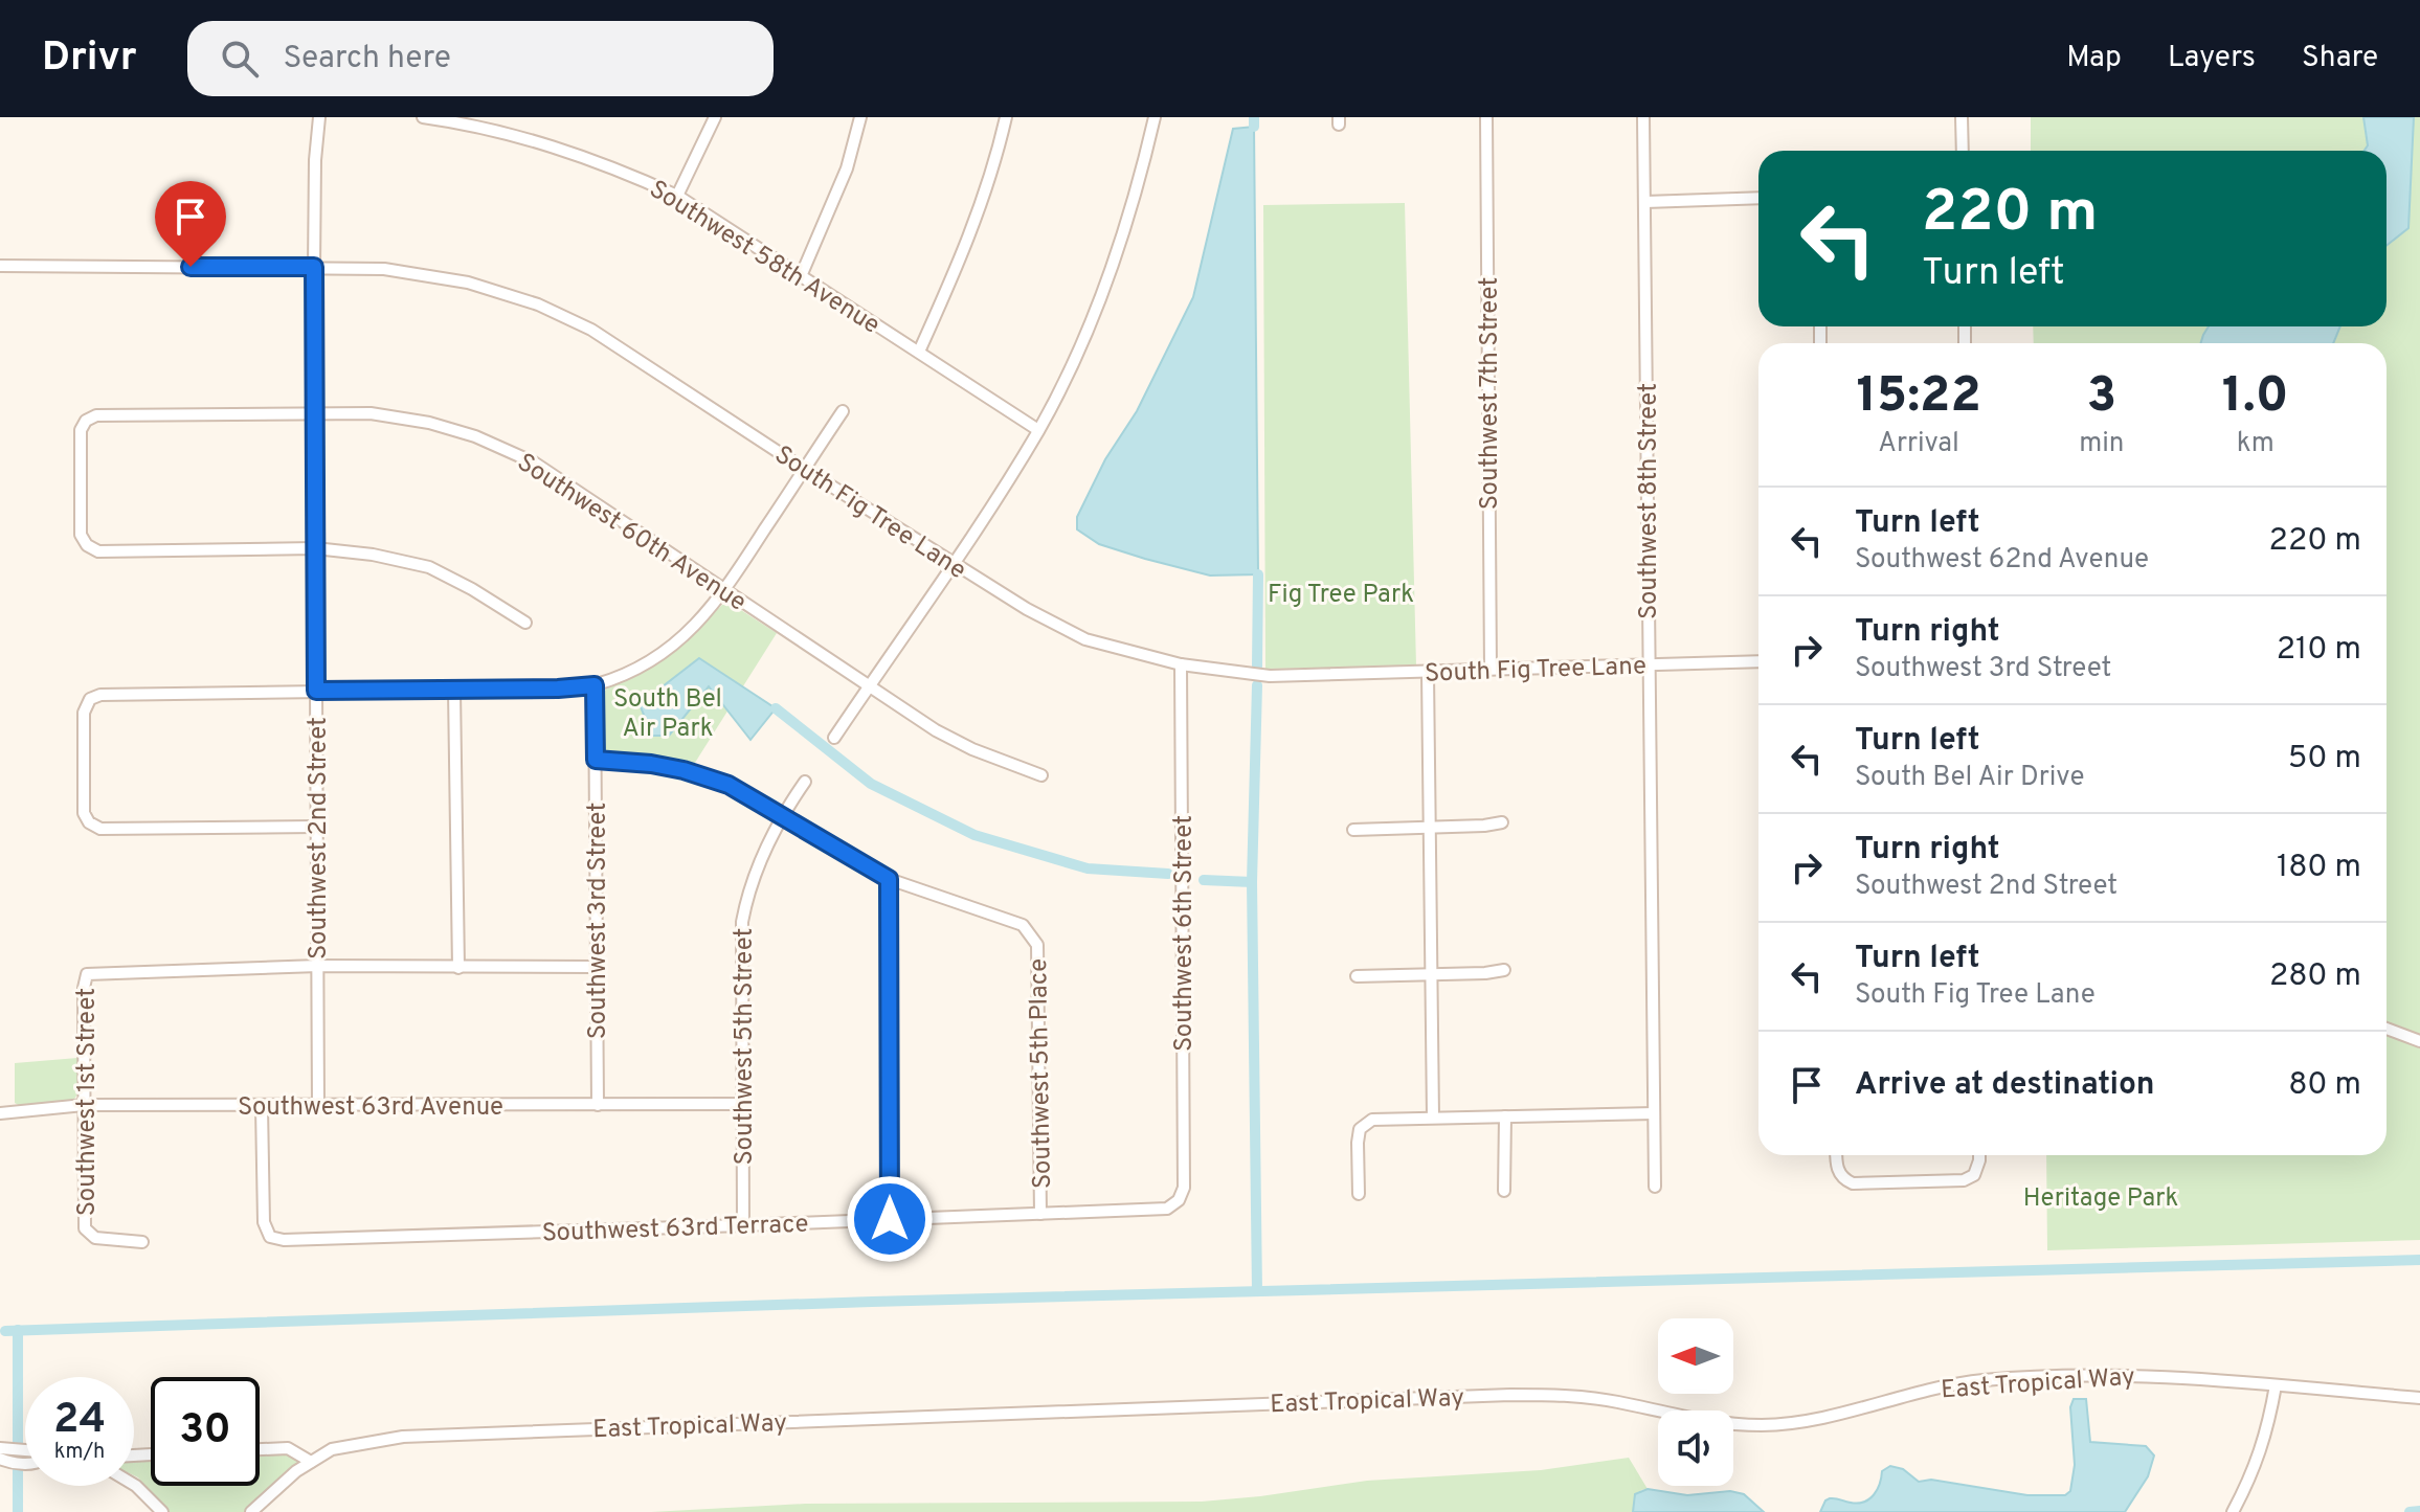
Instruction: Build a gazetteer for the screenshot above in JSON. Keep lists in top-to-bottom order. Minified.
{"streets":{"street":["Southwest 58th Avenue","Southwest 7th Street","Southwest 8th Street","South Fig Tree Lane","Southwest 60th Avenue","Southwest 2nd Street","Southwest 3rd Street","Southwest 6th Street","Southwest 5th Street","Southwest 5th Place","Southwest 1st Street","Southwest 63rd Avenue","Southwest 63rd Terrace","East Tropical Way"]},"crossings":[["Southwest 7th Street","South Fig Tree Lane"],["Southwest 8th Street","South Fig Tree Lane"],["South Fig Tree Lane","Southwest 2nd Street"],["South Fig Tree Lane","Southwest 6th Street"],["Southwest 60th Avenue","Southwest 2nd Street"],["Southwest 2nd Street","Southwest 1st Street"],["Southwest 2nd Street","Southwest 63rd Avenue"],["Southwest 3rd Street","Southwest 63rd Avenue"],["Southwest 6th Street","Southwest 63rd Terrace"],["Southwest 5th Street","Southwest 63rd Avenue"],["Southwest 5th Street","Southwest 63rd Terrace"],["Southwest 5th Place","Southwest 63rd Terrace"],["Southwest 1st Street","Southwest 63rd Avenue"],["Southwest 63rd Avenue","Southwest 63rd Terrace"]],"parks":["Fig Tree Park","South Bel Air Park","Heritage Park"],"north":"left","page":{"header":"Drivr","search":"Search here","nav":["Map","Layers","Share"],"turn":["220 m","Turn left"],"eta":["15:22","Arrival","3","min","1.0","km"],"list":[{"name":"Turn left","note":"Southwest 62nd Avenue","value":"220 m"},{"name":"Turn right","note":"Southwest 3rd Street","value":"210 m"},{"name":"Turn left","note":"South Bel Air Drive","value":"50 m"},{"name":"Turn right","note":"Southwest 2nd Street","value":"180 m"},{"name":"Turn left","note":"South Fig Tree Lane","value":"280 m"},{"name":"Arrive at destination","value":"80 m"}],"speed":"24 km/h","limit":"30"}}
